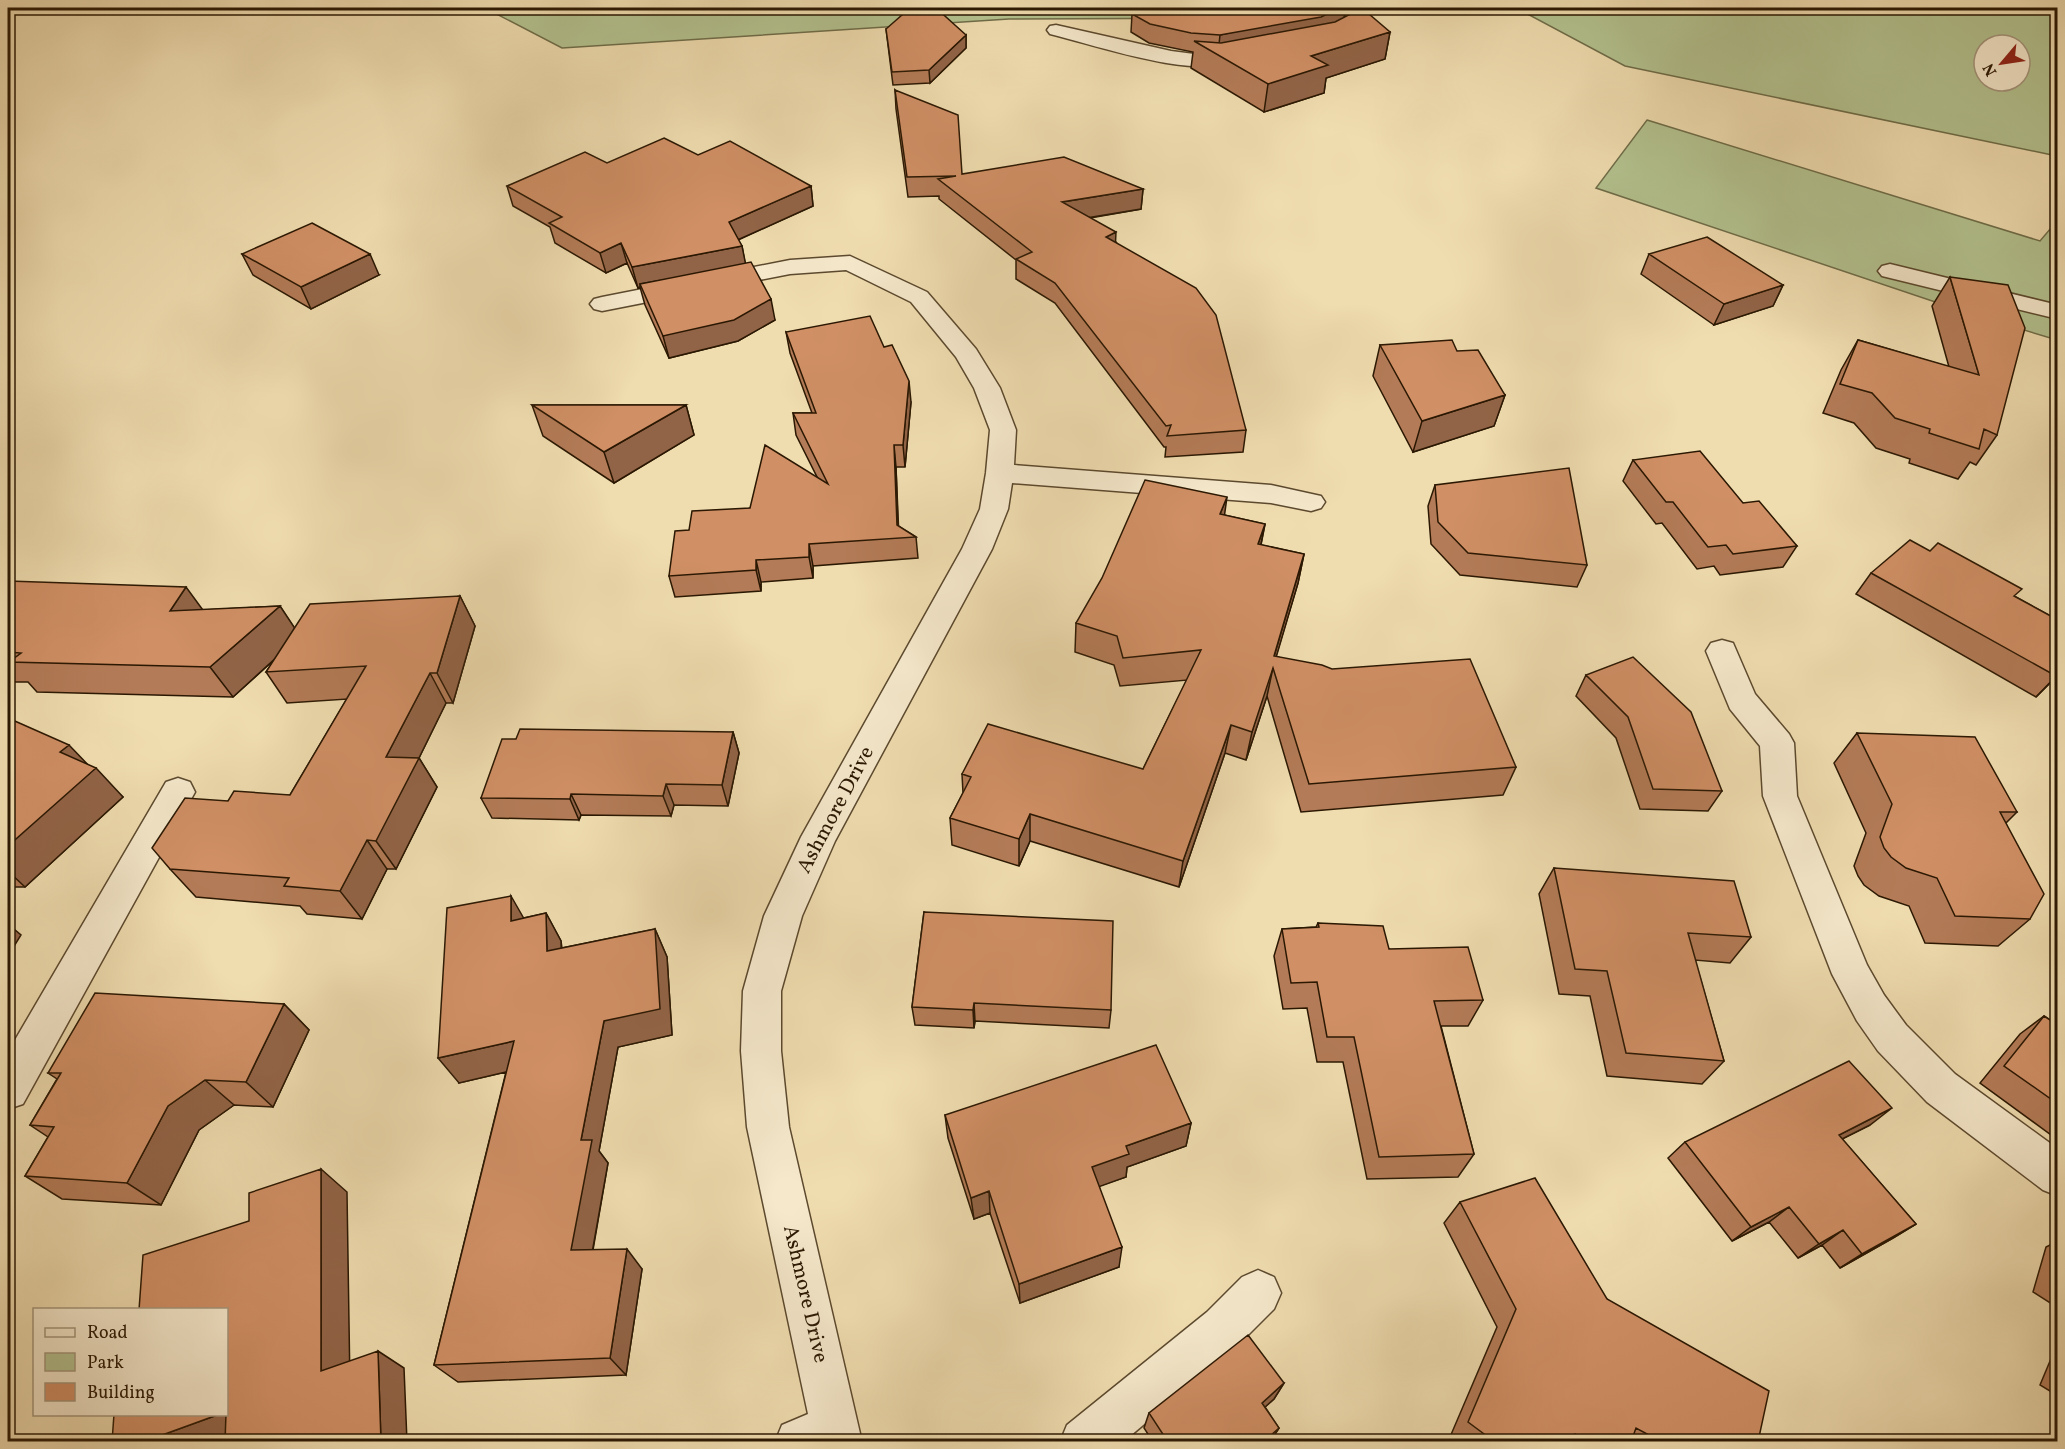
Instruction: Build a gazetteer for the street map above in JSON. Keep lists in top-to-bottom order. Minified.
{"streets":{"street":["Ashmore Drive"]},"legend":["Road","Park","Building"],"north":"bottom left"}
